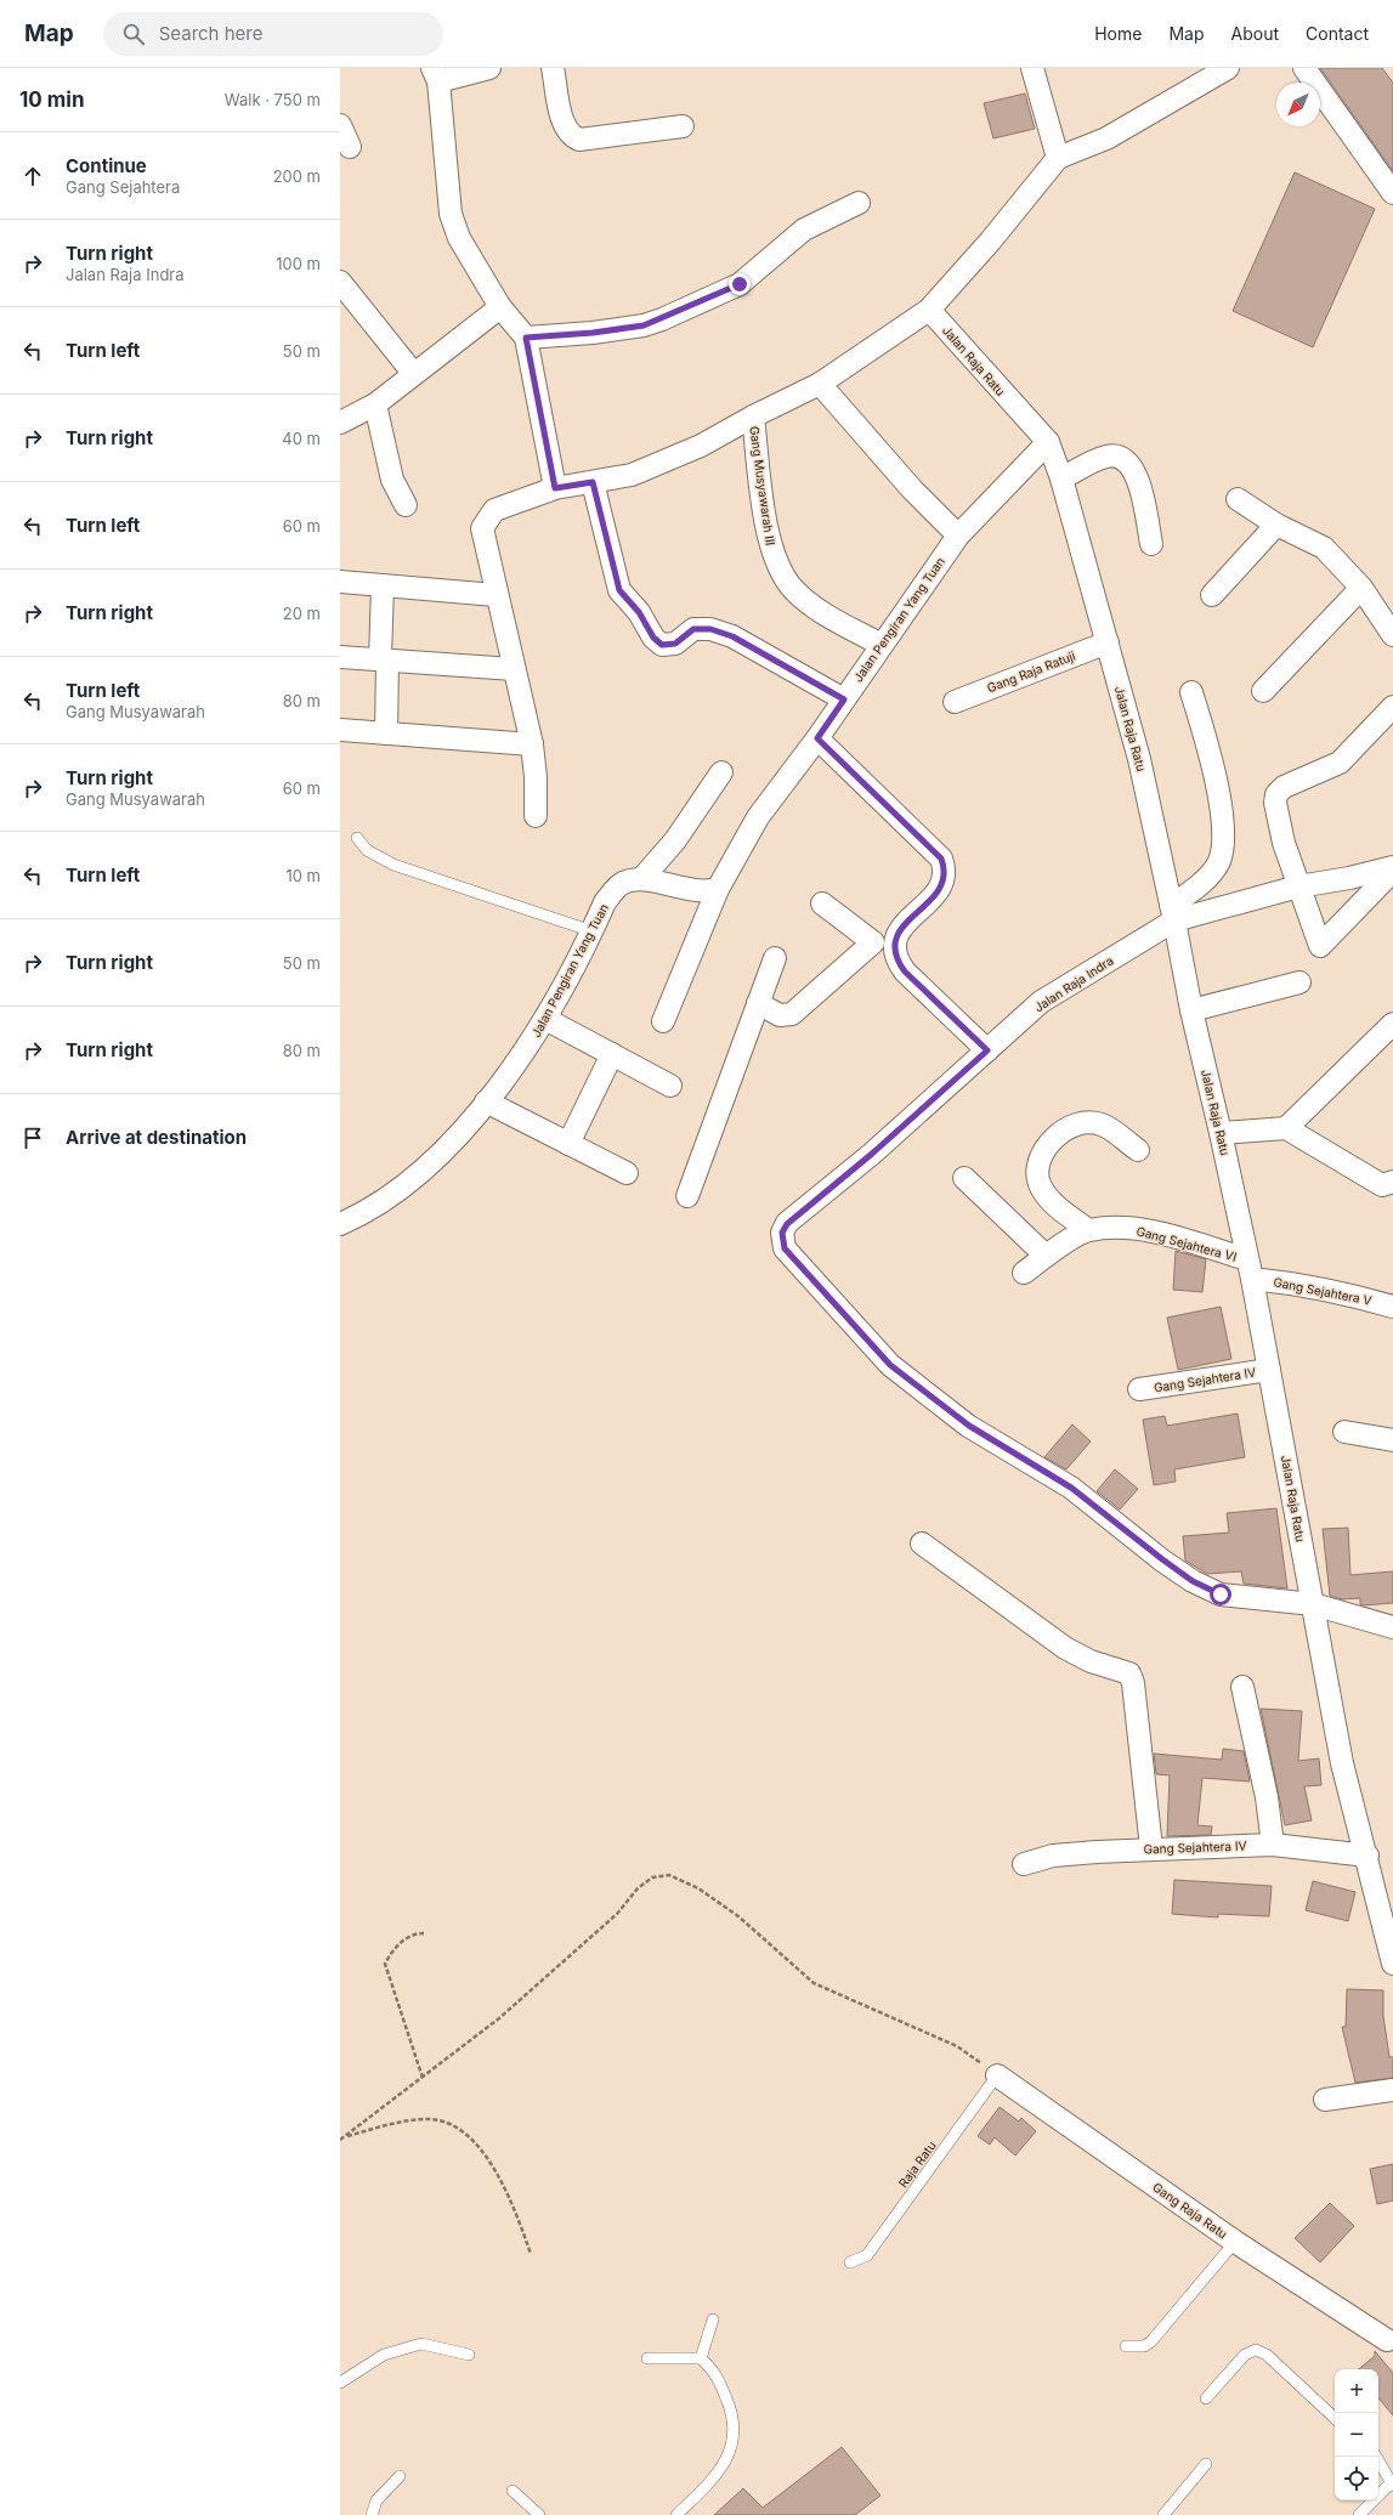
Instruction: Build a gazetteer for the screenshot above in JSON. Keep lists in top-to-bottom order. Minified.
{"streets":{"street":["Jalan Raja Ratu","Gang Musyawarah III","Jalan Pengiran Yang Tuan","Gang Raja Ratuji","Jalan Raja Indra","Gang Sejahtera VI","Gang Sejahtera V","Gang Sejahtera IV","Gang Raja Ratu"],"lane":["Raja Ratu"]},"crossings":[["Jalan Raja Ratu","Jalan Pengiran Yang Tuan"],["Jalan Raja Ratu","Gang Raja Ratuji"],["Jalan Raja Ratu","Jalan Raja Indra"],["Jalan Raja Ratu","Gang Sejahtera VI"],["Jalan Raja Ratu","Gang Sejahtera V"],["Jalan Raja Ratu","Gang Sejahtera IV"],["Gang Musyawarah III","Jalan Pengiran Yang Tuan"],["Gang Sejahtera VI","Gang Sejahtera V"],["Raja Ratu","Gang Raja Ratu"]],"north":"bottom left","page":{"header":"Map","search":"Search here","nav":["Home","Map","About","Contact"],"heading":["10 min","Walk · 750 m"],"list":[["Continue","Gang Sejahtera","200 m"],["Turn right","Jalan Raja Indra","100 m"],["Turn left","50 m"],["Turn right","40 m"],["Turn left","60 m"],["Turn right","20 m"],["Turn left","Gang Musyawarah","80 m"],["Turn right","Gang Musyawarah","60 m"],["Turn left","10 m"],["Turn right","50 m"],["Turn right","80 m"],"Arrive at destination"],"map_buttons":["+","−"]}}
